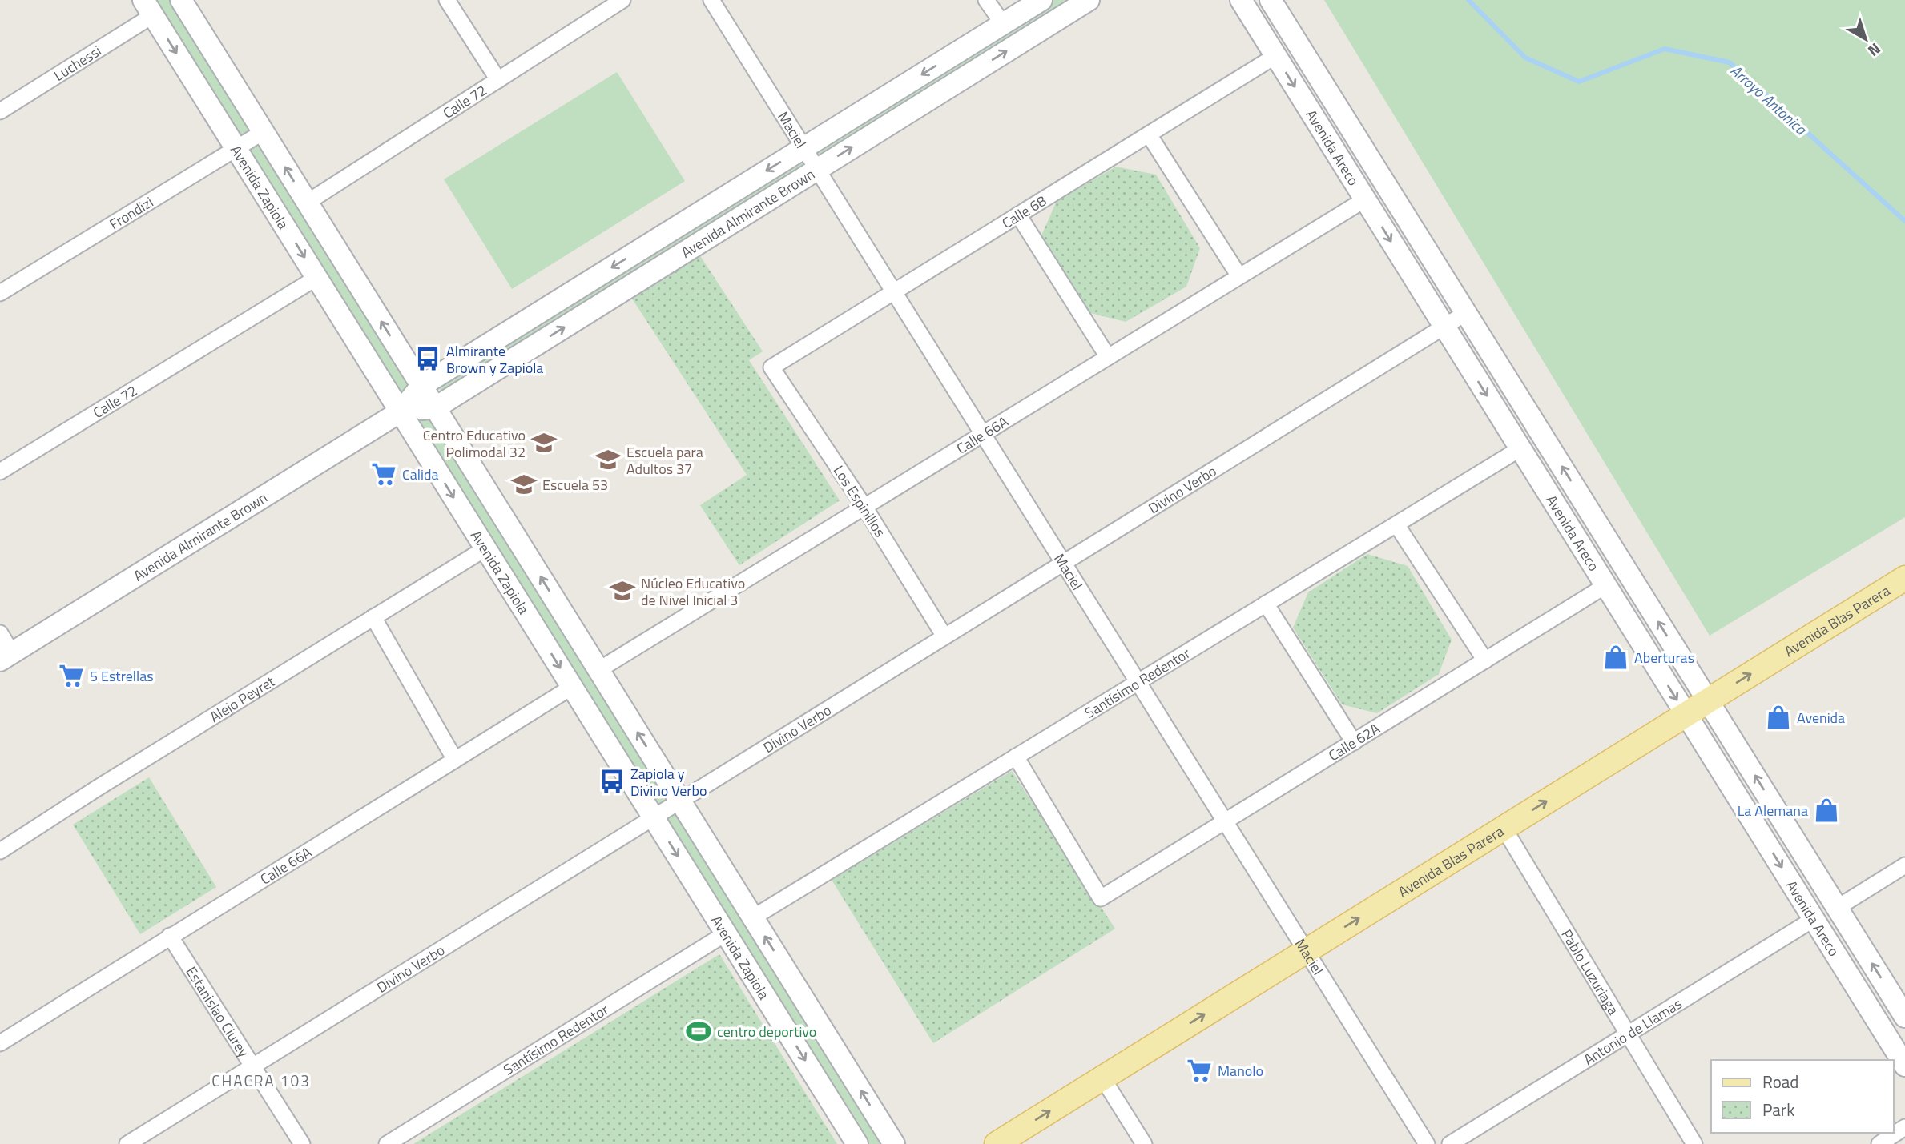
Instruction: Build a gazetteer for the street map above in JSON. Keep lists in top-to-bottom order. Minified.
{"streets":{"main road":["Avenida Areco","Avenida Zapiola","Avenida Almirante Brown","Avenida Blas Parera"],"street":["Luchessi","Calle 72","Maciel","Calle 68","Frondizi","Calle 66A","Divino Verbo","Los Espinillos","Santísimo Redentor","Alejo Peyret","Calle 62A","Pablo Luzuriaga","Estanislao Ciurey","Antonio de Llamas"]},"crossings":[["Luchessi","Avenida Zapiola"],["Calle 72","Avenida Zapiola"],["Maciel","Calle 68"],["Maciel","Avenida Almirante Brown"],["Maciel","Calle 66A"],["Maciel","Divino Verbo"],["Maciel","Avenida Blas Parera"],["Maciel","Santísimo Redentor"],["Maciel","Calle 62A"],["Avenida Areco","Calle 68"],["Avenida Areco","Calle 66A"],["Avenida Areco","Divino Verbo"],["Avenida Areco","Avenida Blas Parera"],["Avenida Areco","Santísimo Redentor"],["Avenida Areco","Calle 62A"],["Avenida Areco","Antonio de Llamas"],["Avenida Zapiola","Frondizi"],["Avenida Zapiola","Avenida Almirante Brown"],["Avenida Zapiola","Calle 66A"],["Avenida Zapiola","Divino Verbo"],["Avenida Zapiola","Santísimo Redentor"],["Avenida Zapiola","Alejo Peyret"],["Calle 68","Los Espinillos"],["Calle 66A","Los Espinillos"],["Calle 66A","Estanislao Ciurey"],["Divino Verbo","Los Espinillos"],["Divino Verbo","Estanislao Ciurey"],["Avenida Blas Parera","Pablo Luzuriaga"],["Santísimo Redentor","Calle 62A"],["Pablo Luzuriaga","Antonio de Llamas"]],"one_way":["Avenida Blas Parera"],"districts":["CHACRA 103"],"water":["Arroyo Antonica"],"places":{"bus stop":["Almirante Brown y Zapiola","Zapiola y Divino Verbo"],"school or university":["Centro Educativo Polimodal 32","Escuela para Adultos 37","Escuela 53","Núcleo Educativo de Nivel Inicial 3"],"supermarket":["Calida","5 Estrellas","Manolo"],"shop":["Aberturas","Avenida","La Alemana"],"sports":["centro deportivo"]},"legend":["Road","Park"],"north":"bottom right"}
